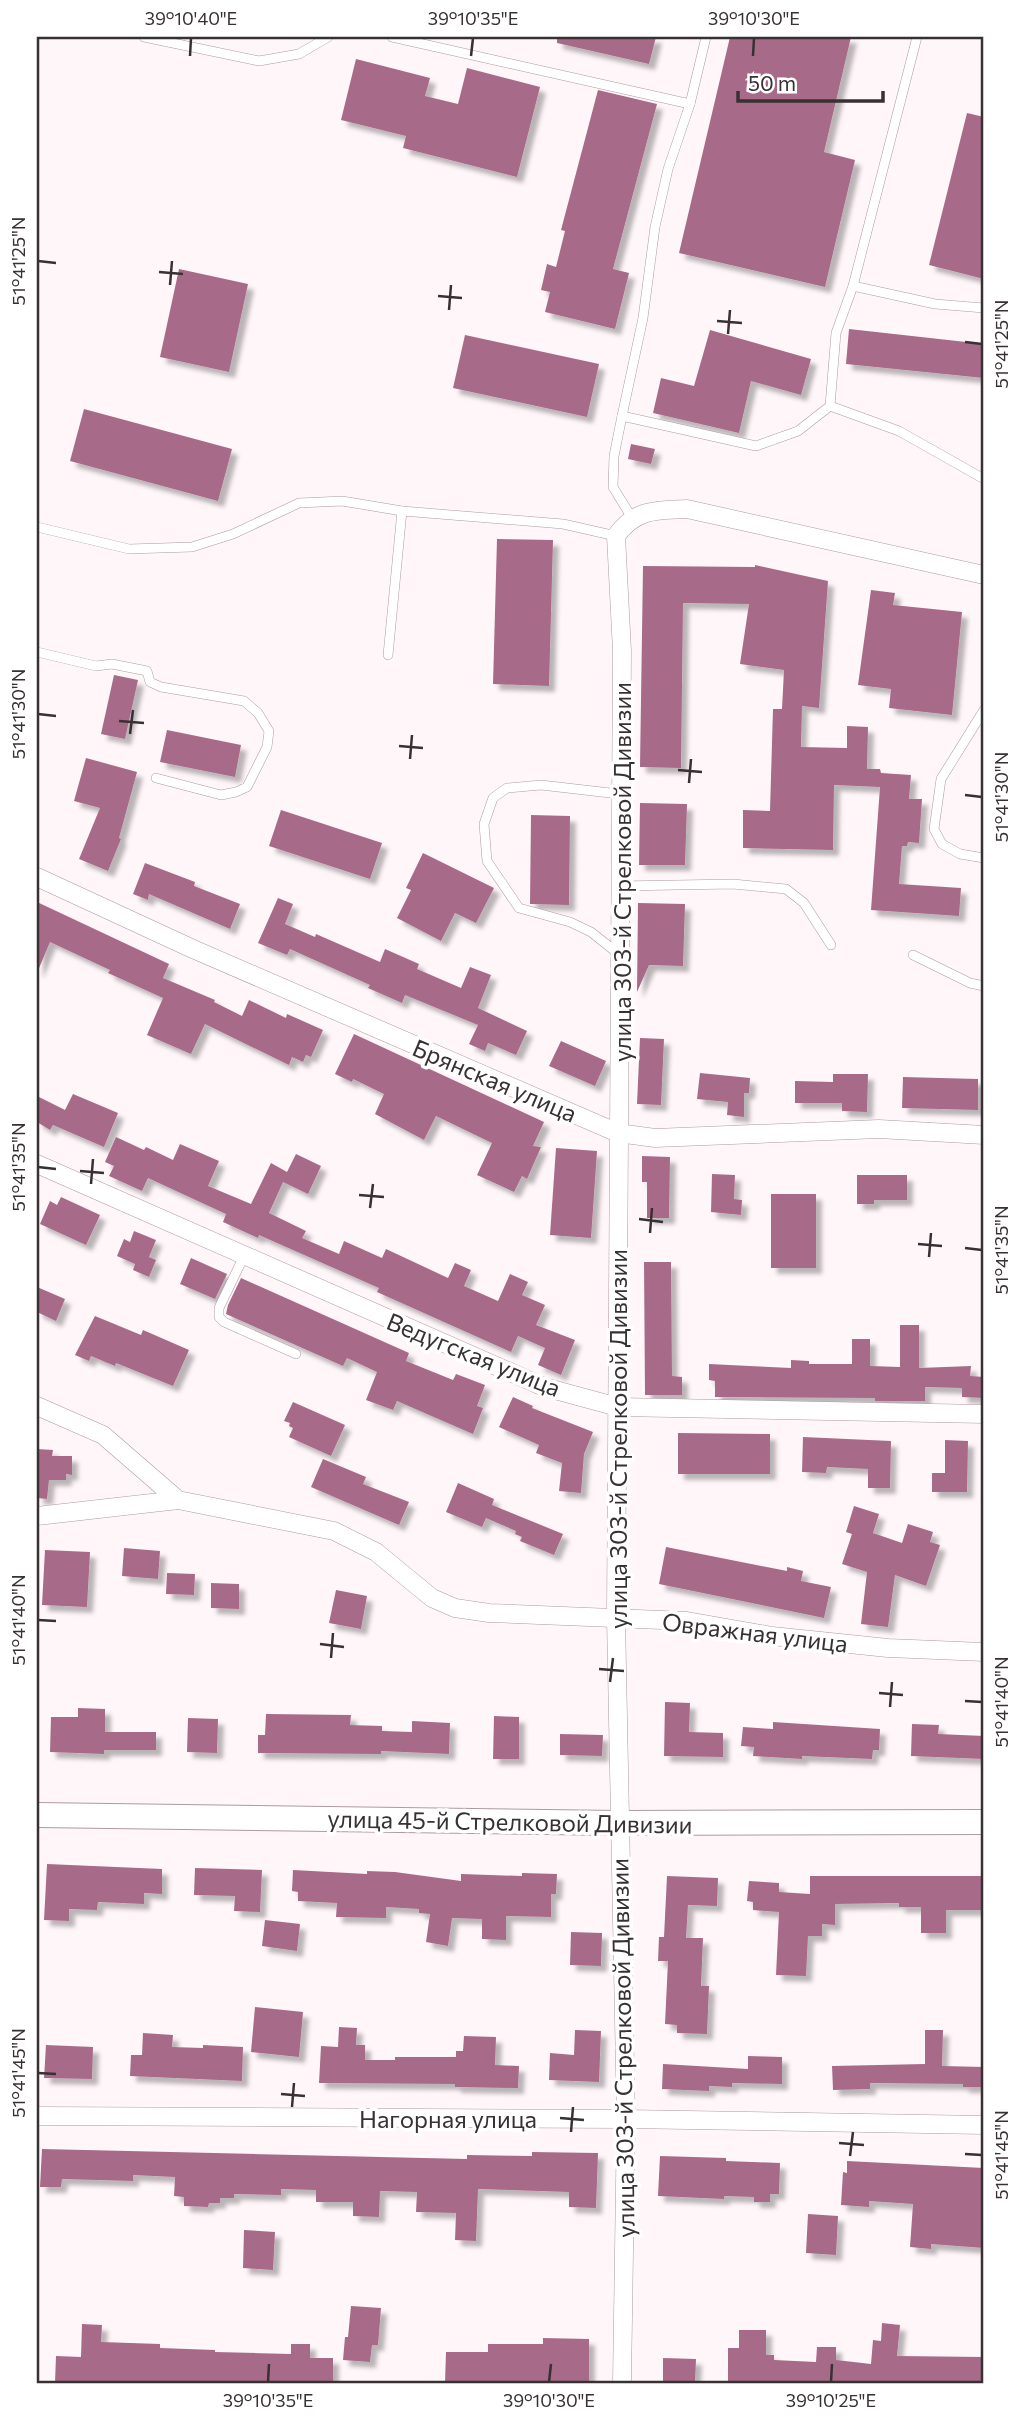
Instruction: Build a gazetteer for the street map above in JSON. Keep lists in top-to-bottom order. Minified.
{"streets":{"main road":["улица 45-й Стрелковой Дивизии"],"street":["улица 303-й Стрелковой Дивизии","Брянская улица","Ведугская улица","Овражная улица","Нагорная улица"]},"crossings":[["улица 303-й Стрелковой Дивизии","Брянская улица"],["улица 303-й Стрелковой Дивизии","Ведугская улица"],["улица 303-й Стрелковой Дивизии","Овражная улица"],["улица 303-й Стрелковой Дивизии","улица 45-й Стрелковой Дивизии"],["улица 303-й Стрелковой Дивизии","Нагорная улица"]],"scale_bar":"50 m","coordinates":["39°10'40\"E","39°10'35\"E","39°10'30\"E","51°41'25\"N","51°41'30\"N","51°41'35\"N","51°41'40\"N","51°41'45\"N","39°10'25\"E"]}
